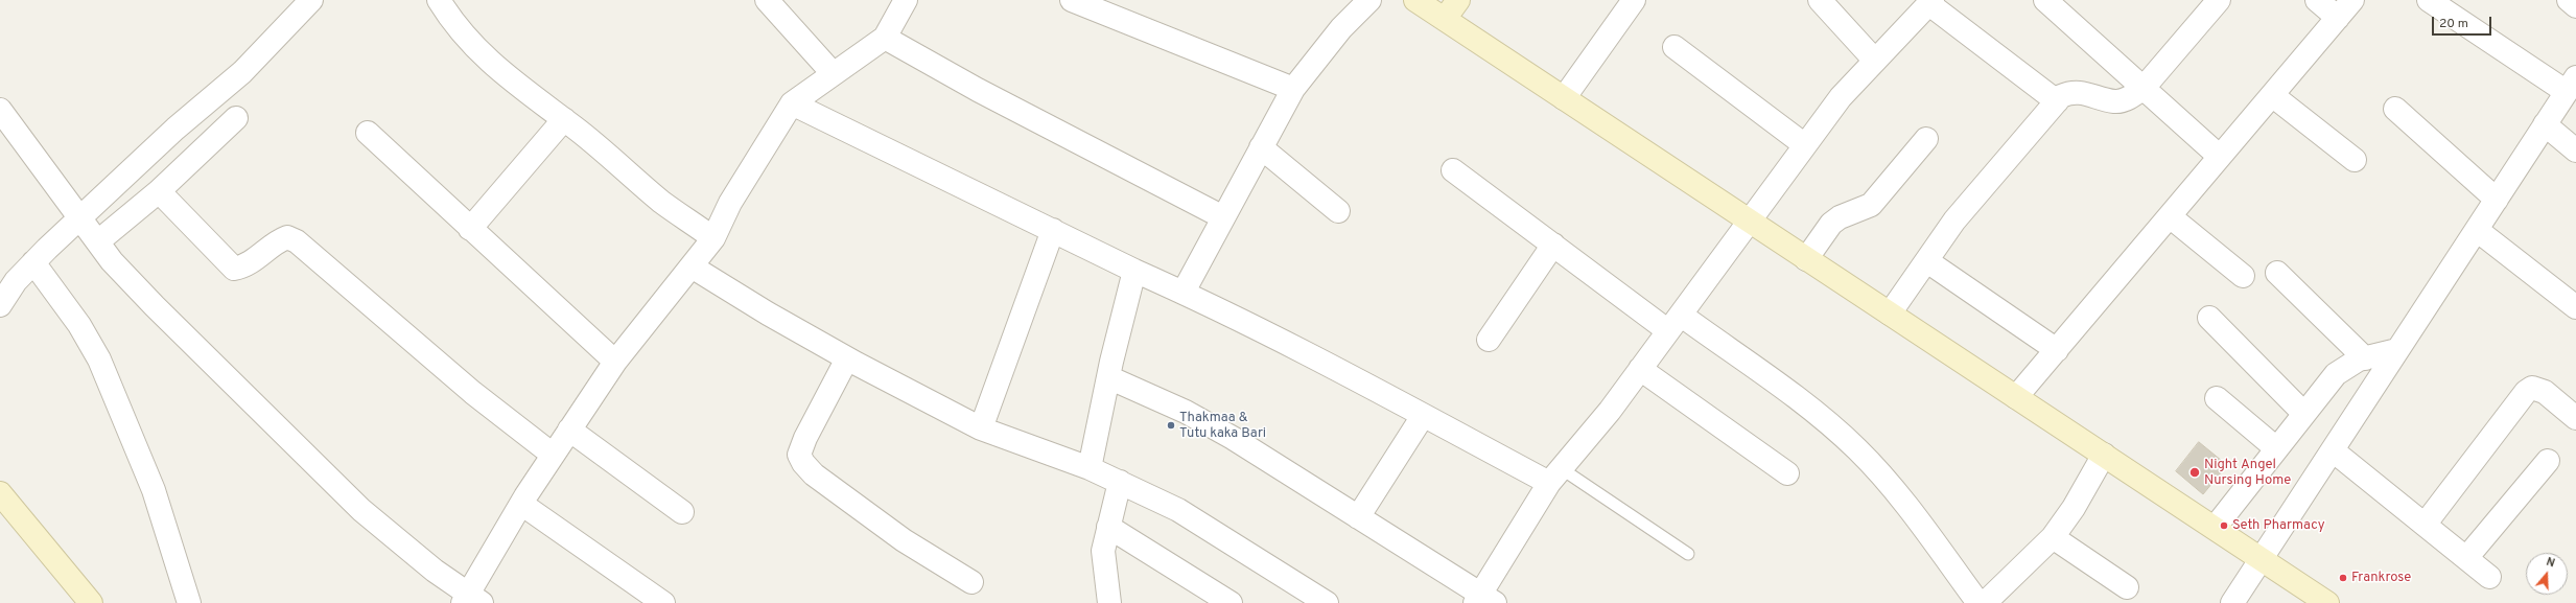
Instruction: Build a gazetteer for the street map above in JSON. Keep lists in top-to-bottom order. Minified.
{"places":["Thakmaa & Tutu kaka Bari","Night Angel Nursing Home","Seth Pharmacy","Frankrose"],"scale_bar":"20 m","north":"top"}
